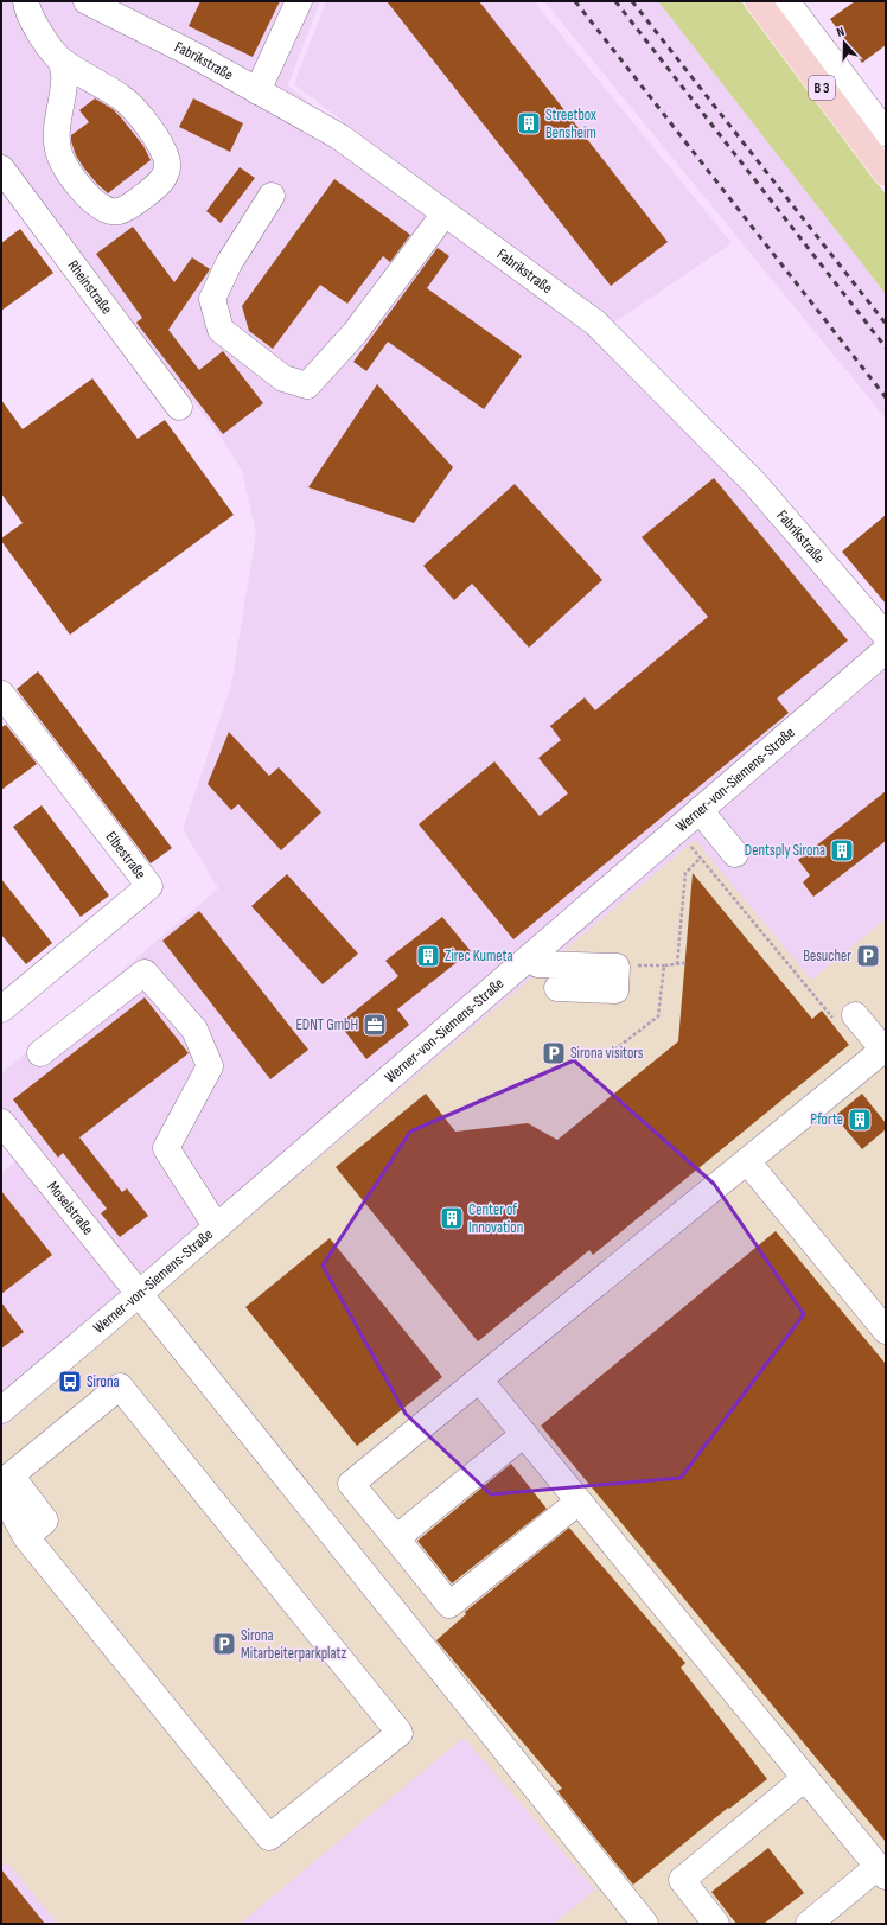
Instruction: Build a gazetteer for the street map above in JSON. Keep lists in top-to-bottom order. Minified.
{"streets":{"main road":["B 3"],"street":["Fabrikstraße","Rheinstraße","Werner-von-Siemens-Straße","Elbestraße","Moselstraße"]},"crossings":[["Werner-von-Siemens-Straße","Moselstraße"]],"places":{"building":["Streetbox Bensheim","Dentsply Sirona","Zirec Kumeta","Pforte","Center of Innovation"],"parking":["Besucher","Sirona visitors","Sirona Mitarbeiterparkplatz"],"office":["EDNT GmbH"],"bus stop":["Sirona"]},"north":"top"}
